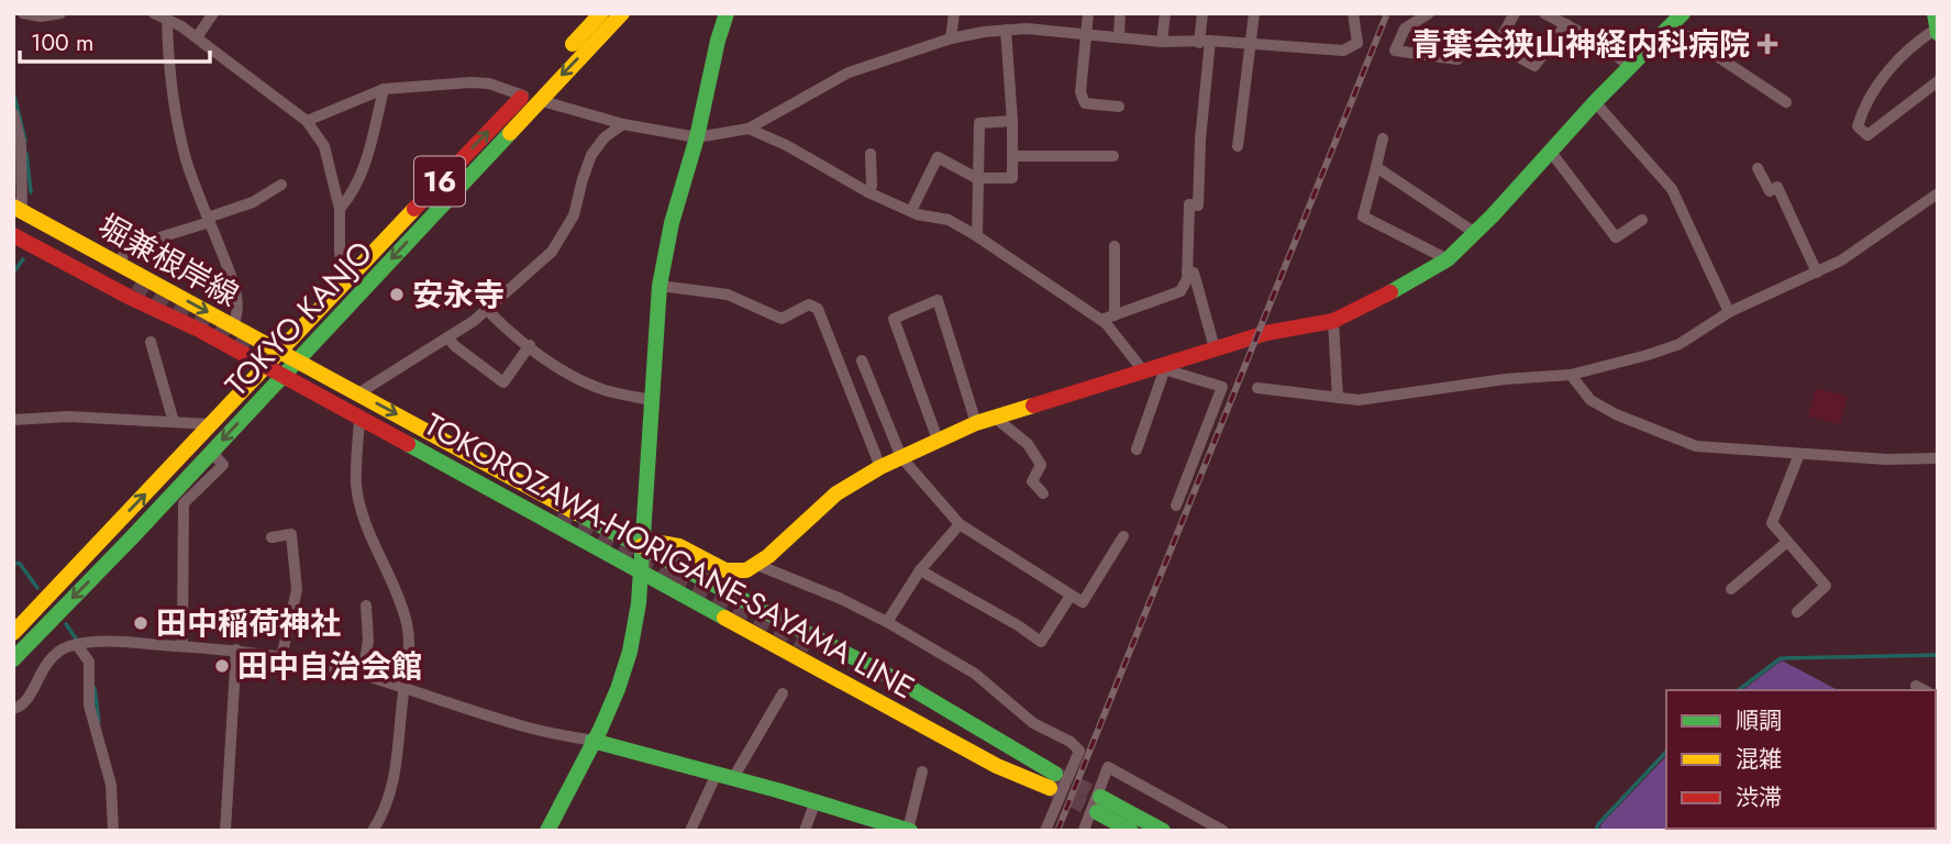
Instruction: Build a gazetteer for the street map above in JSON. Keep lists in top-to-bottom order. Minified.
{"streets":{"main road":["16","堀兼根岸線","TOKYO KANJO","TOKOROZAWA-HORIGANE-SAYAMA LINE"]},"crossings":[["堀兼根岸線","TOKYO KANJO"],["堀兼根岸線","TOKOROZAWA-HORIGANE-SAYAMA LINE"],["TOKYO KANJO","TOKOROZAWA-HORIGANE-SAYAMA LINE"]],"places":{"health":["青葉会狭山神経内科病院"],"other":["安永寺","田中稲荷神社","田中自治会館"]},"legend":["順調","混雑","渋滞"],"scale_bar":"100 m"}
